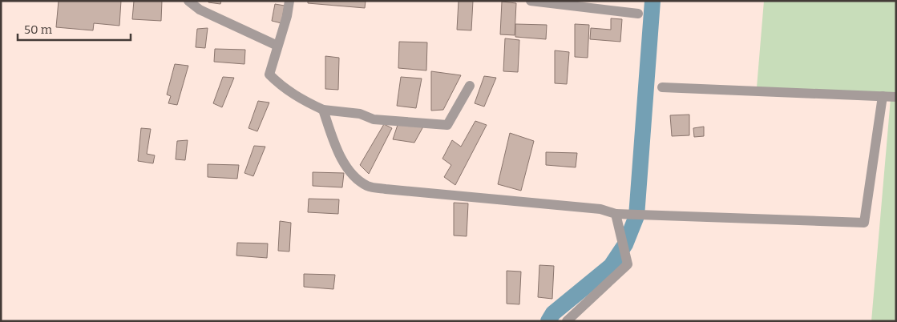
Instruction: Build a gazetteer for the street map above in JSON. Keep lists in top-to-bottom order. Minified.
{"scale_bar":"50 m"}
